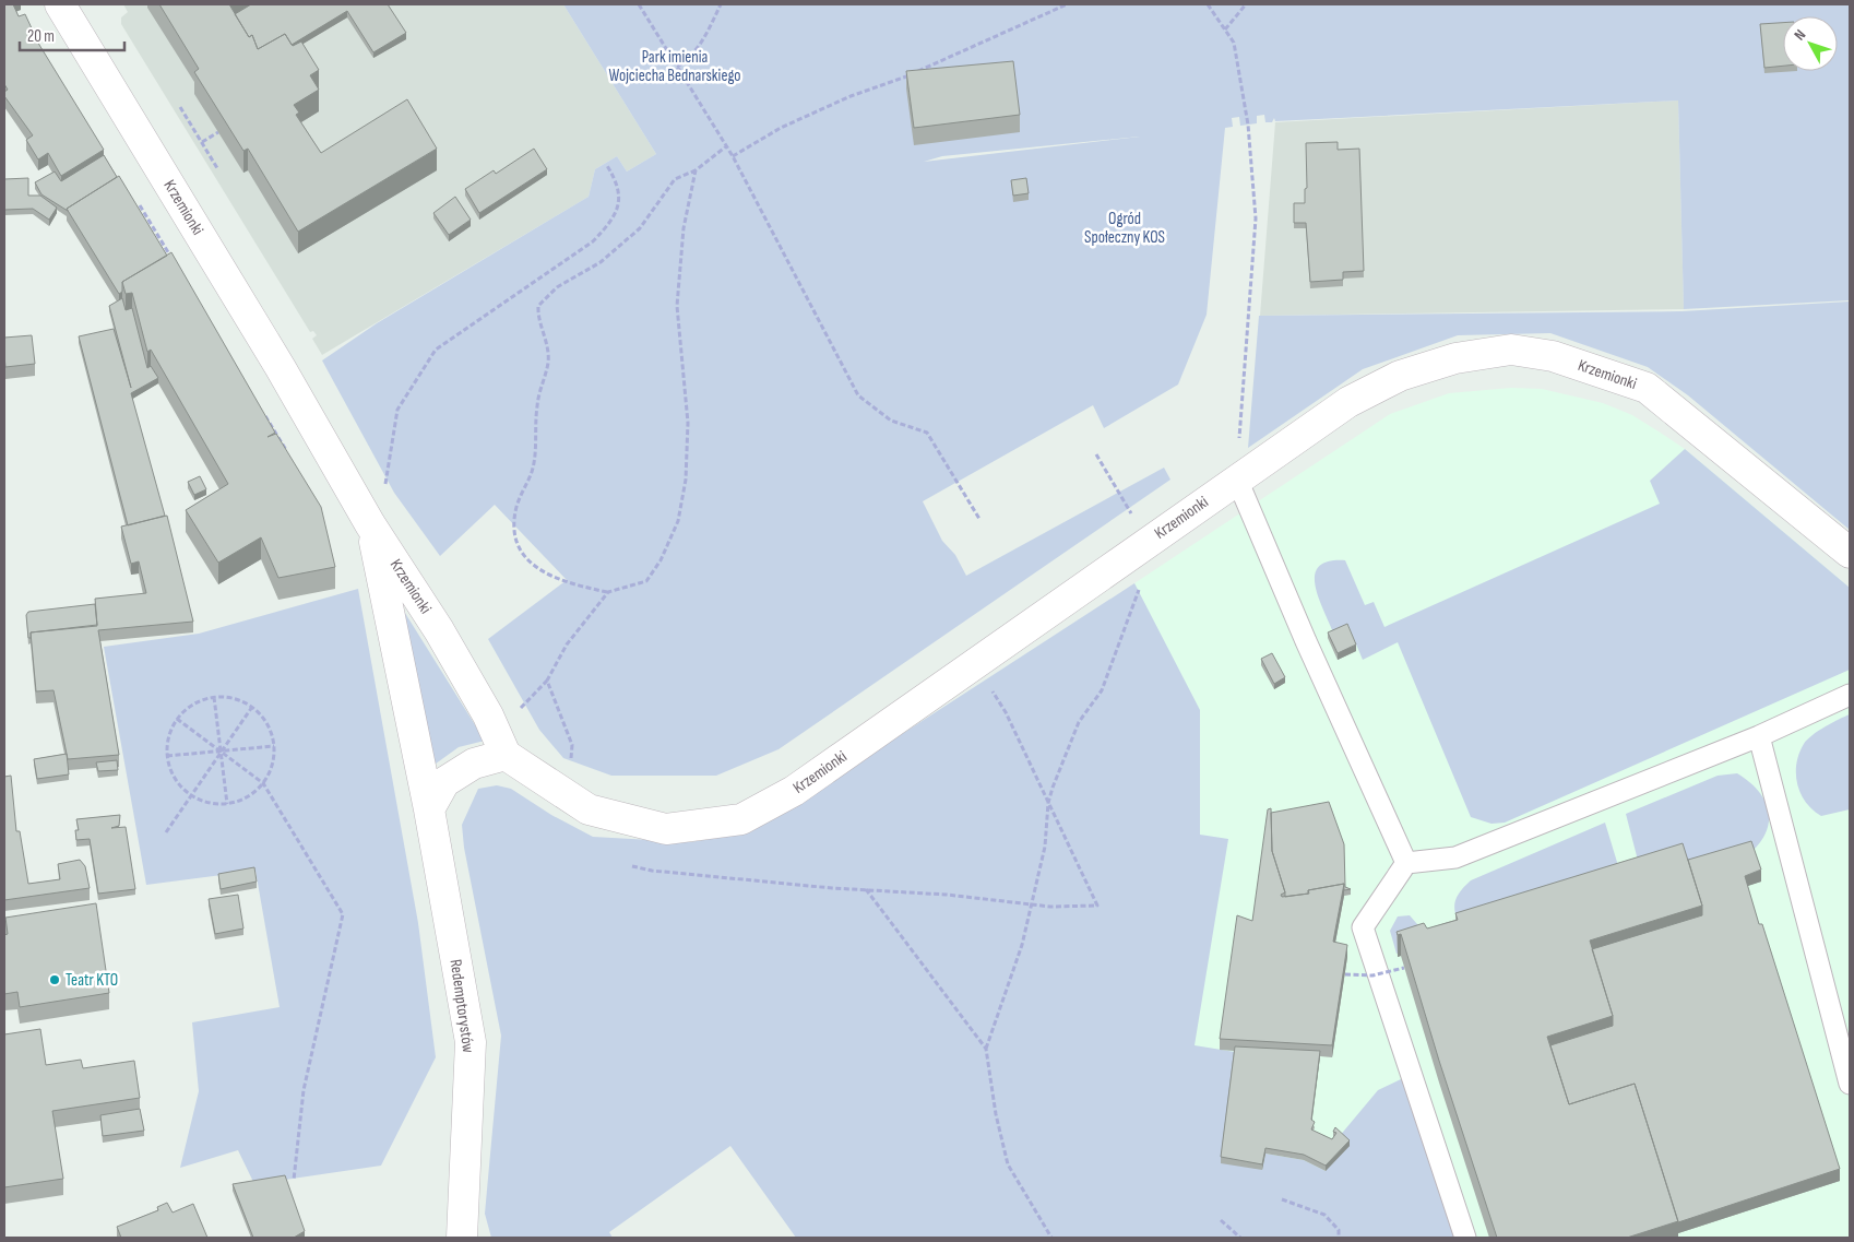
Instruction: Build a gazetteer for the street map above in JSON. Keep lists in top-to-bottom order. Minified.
{"streets":{"street":["Krzemionki","Redemptorystów"]},"crossings":[["Krzemionki","Redemptorystów"]],"parks":["Park imienia Wojciecha Bednarskiego","Ogród Społeczny KOS"],"places":["Teatr KTO"],"scale_bar":"20 m","north":"top left"}
